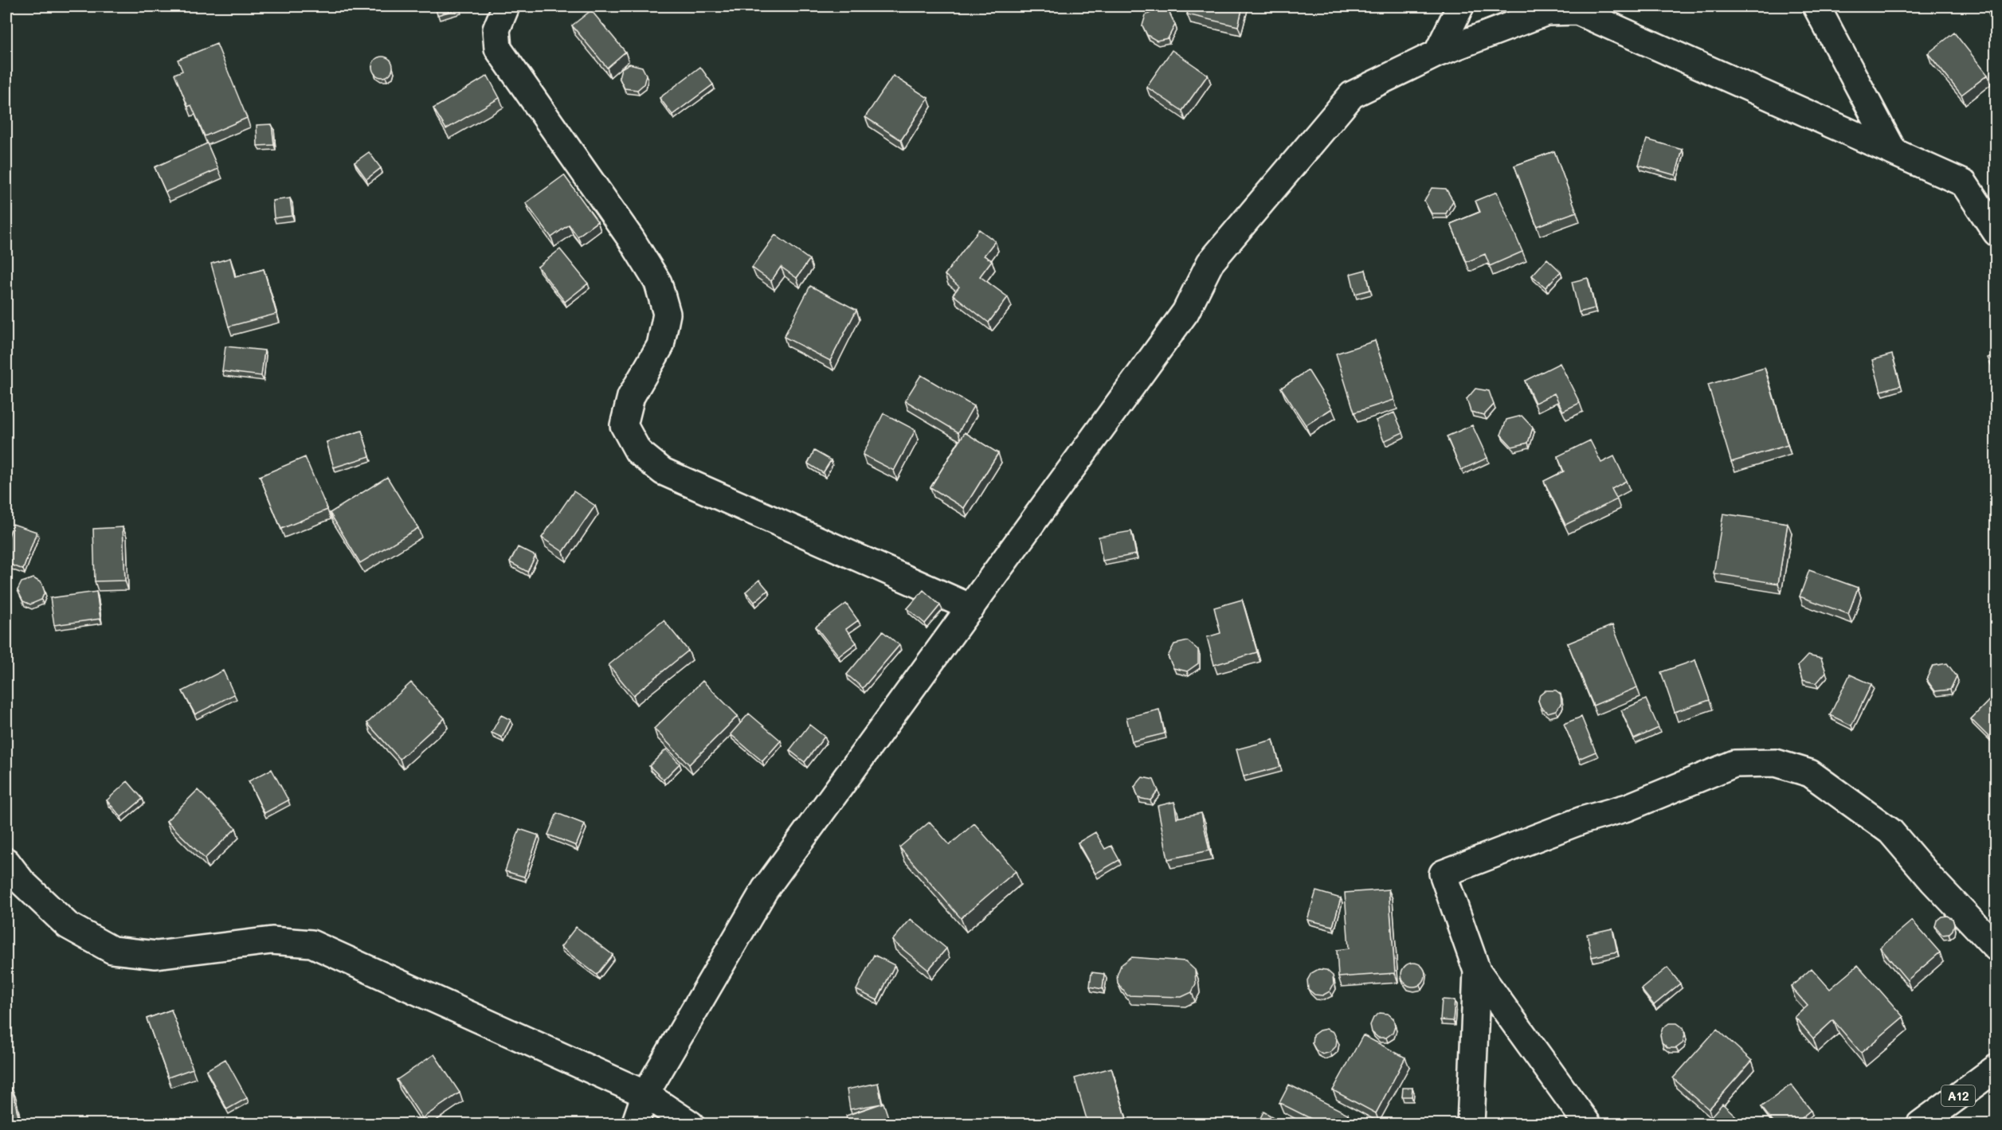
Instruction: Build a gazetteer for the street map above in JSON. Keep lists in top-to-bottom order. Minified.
{"streets":{"street":["A12"]}}
